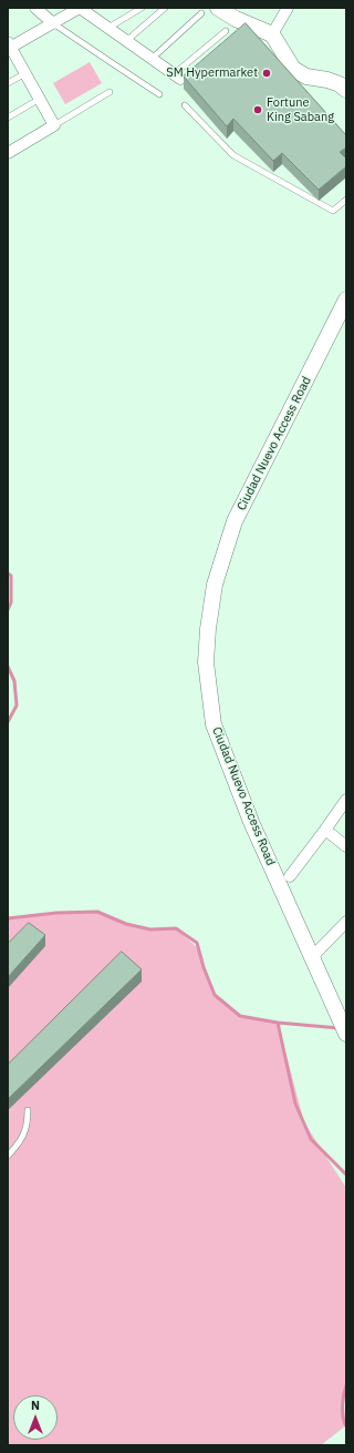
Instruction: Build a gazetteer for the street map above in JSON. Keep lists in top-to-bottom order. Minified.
{"streets":{"street":["Ciudad Nuevo Access Road"]},"places":["SM Hypermarket","Fortune King Sabang"],"north":"top"}
